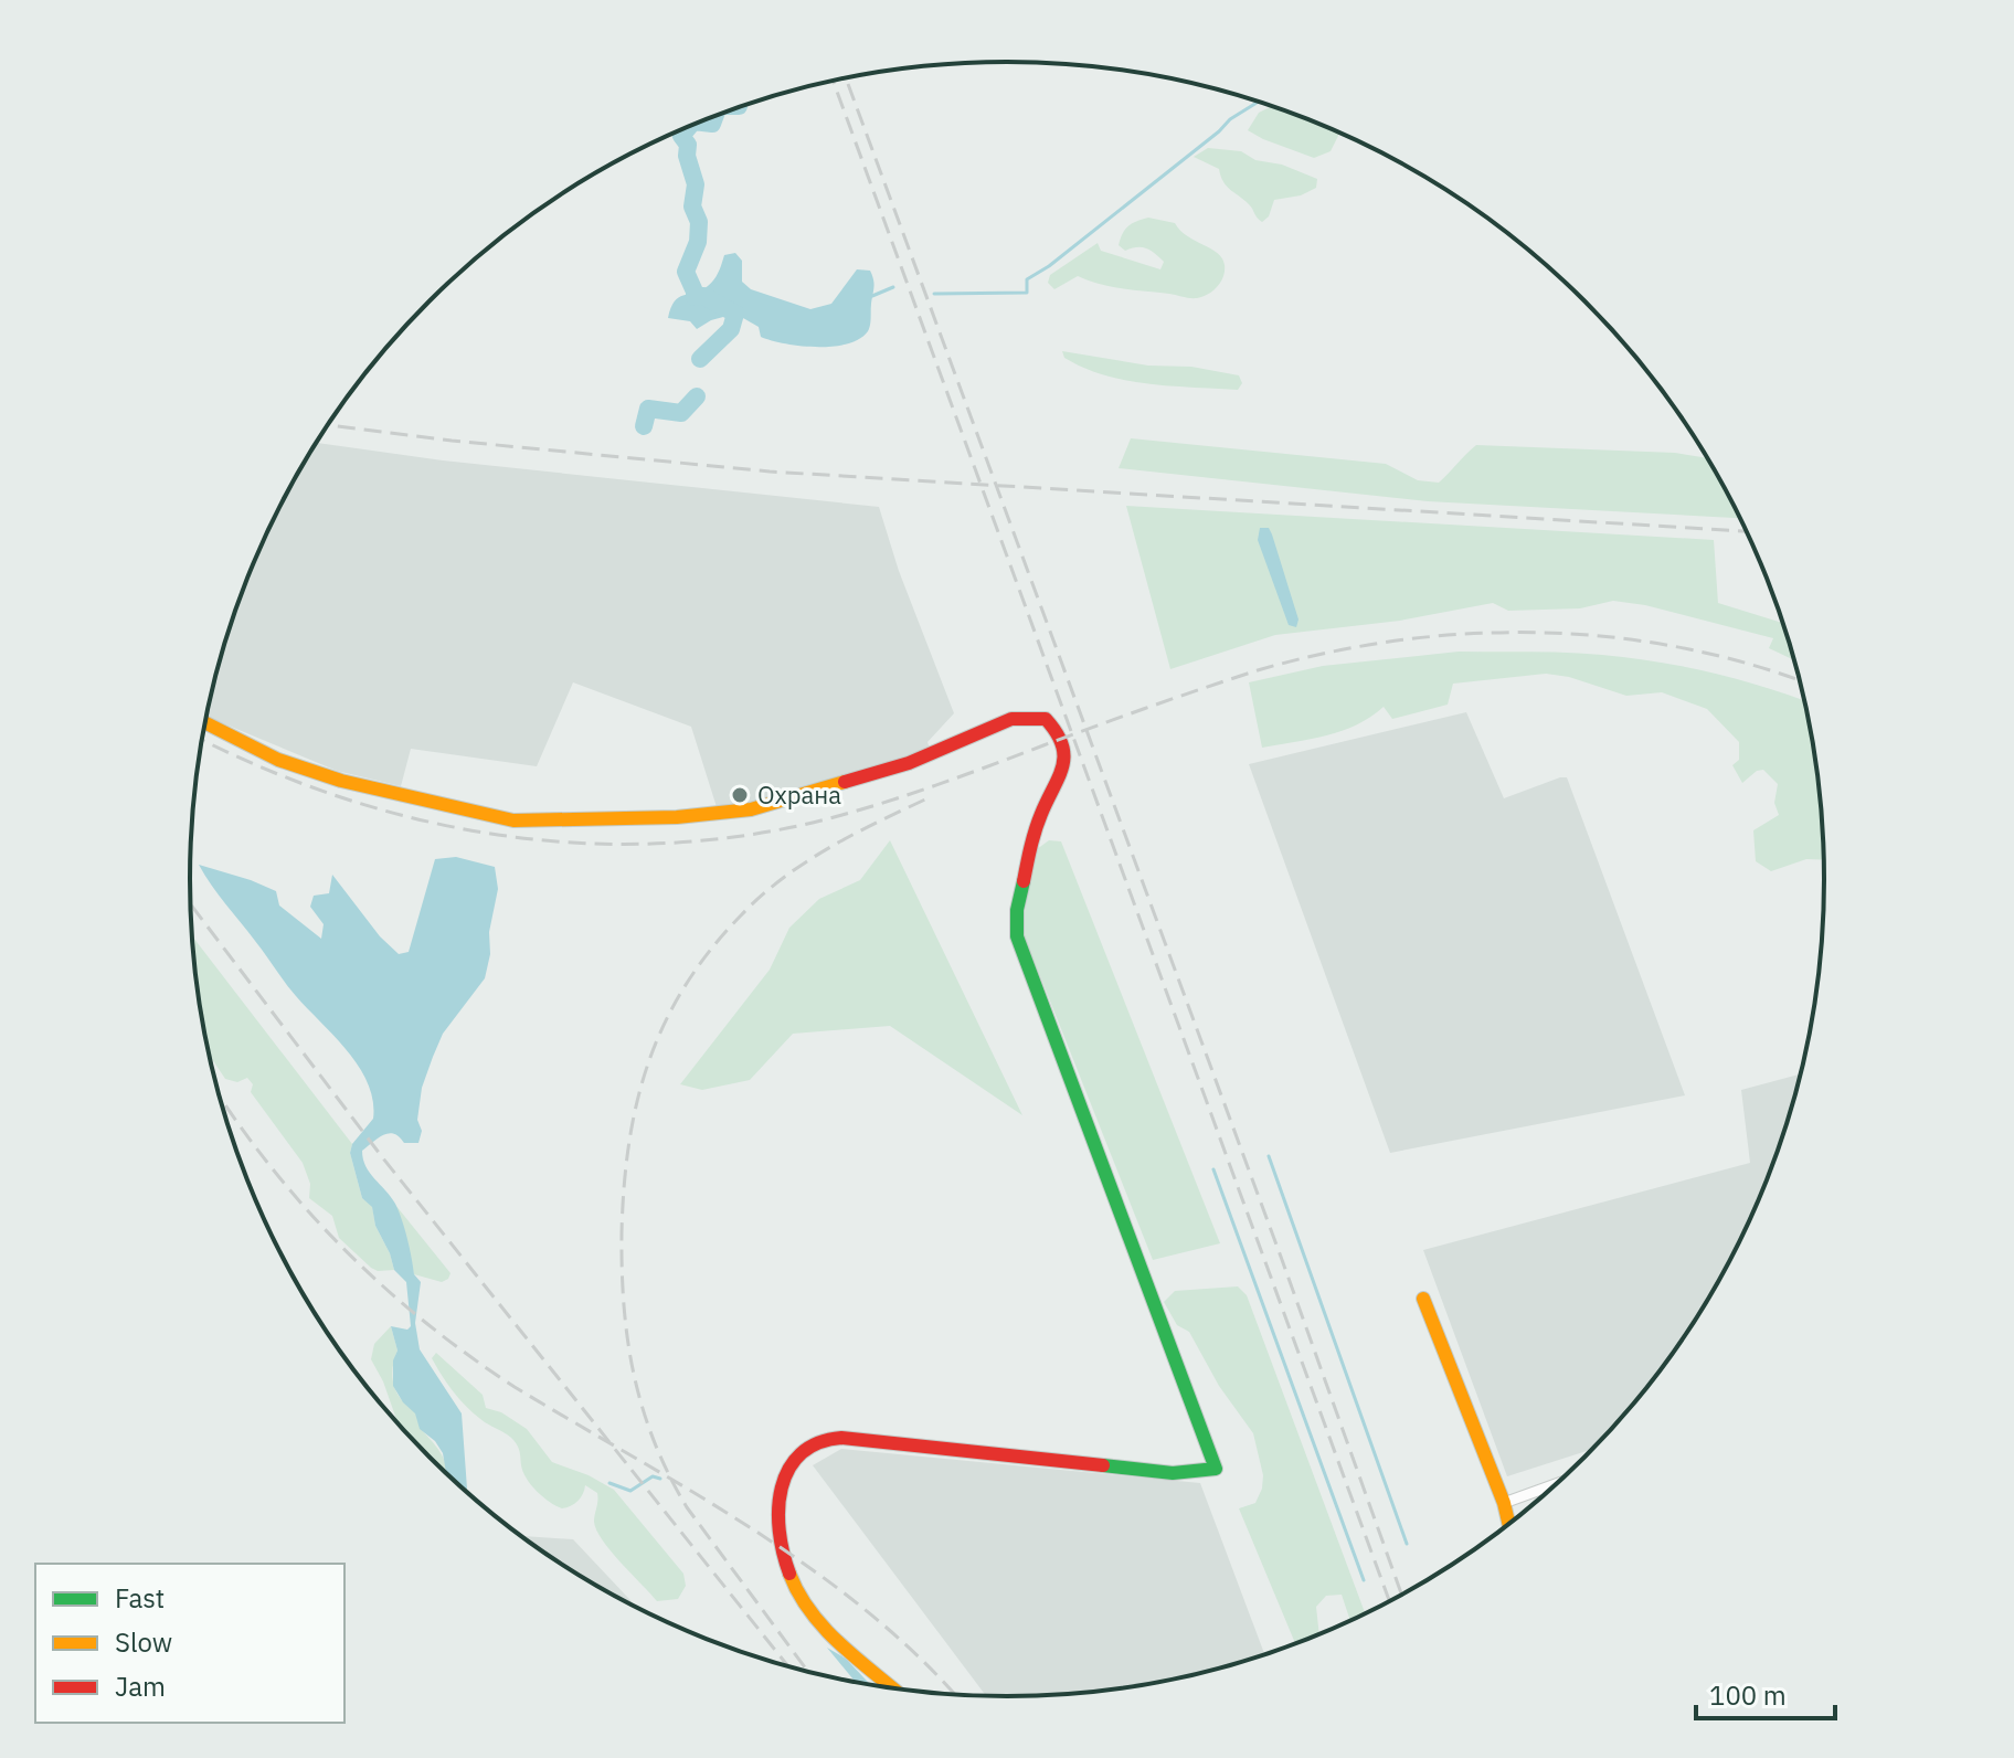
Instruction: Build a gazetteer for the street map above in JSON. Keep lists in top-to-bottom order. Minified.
{"places":["Охрана"],"legend":["Fast","Slow","Jam"],"scale_bar":"100 m"}
